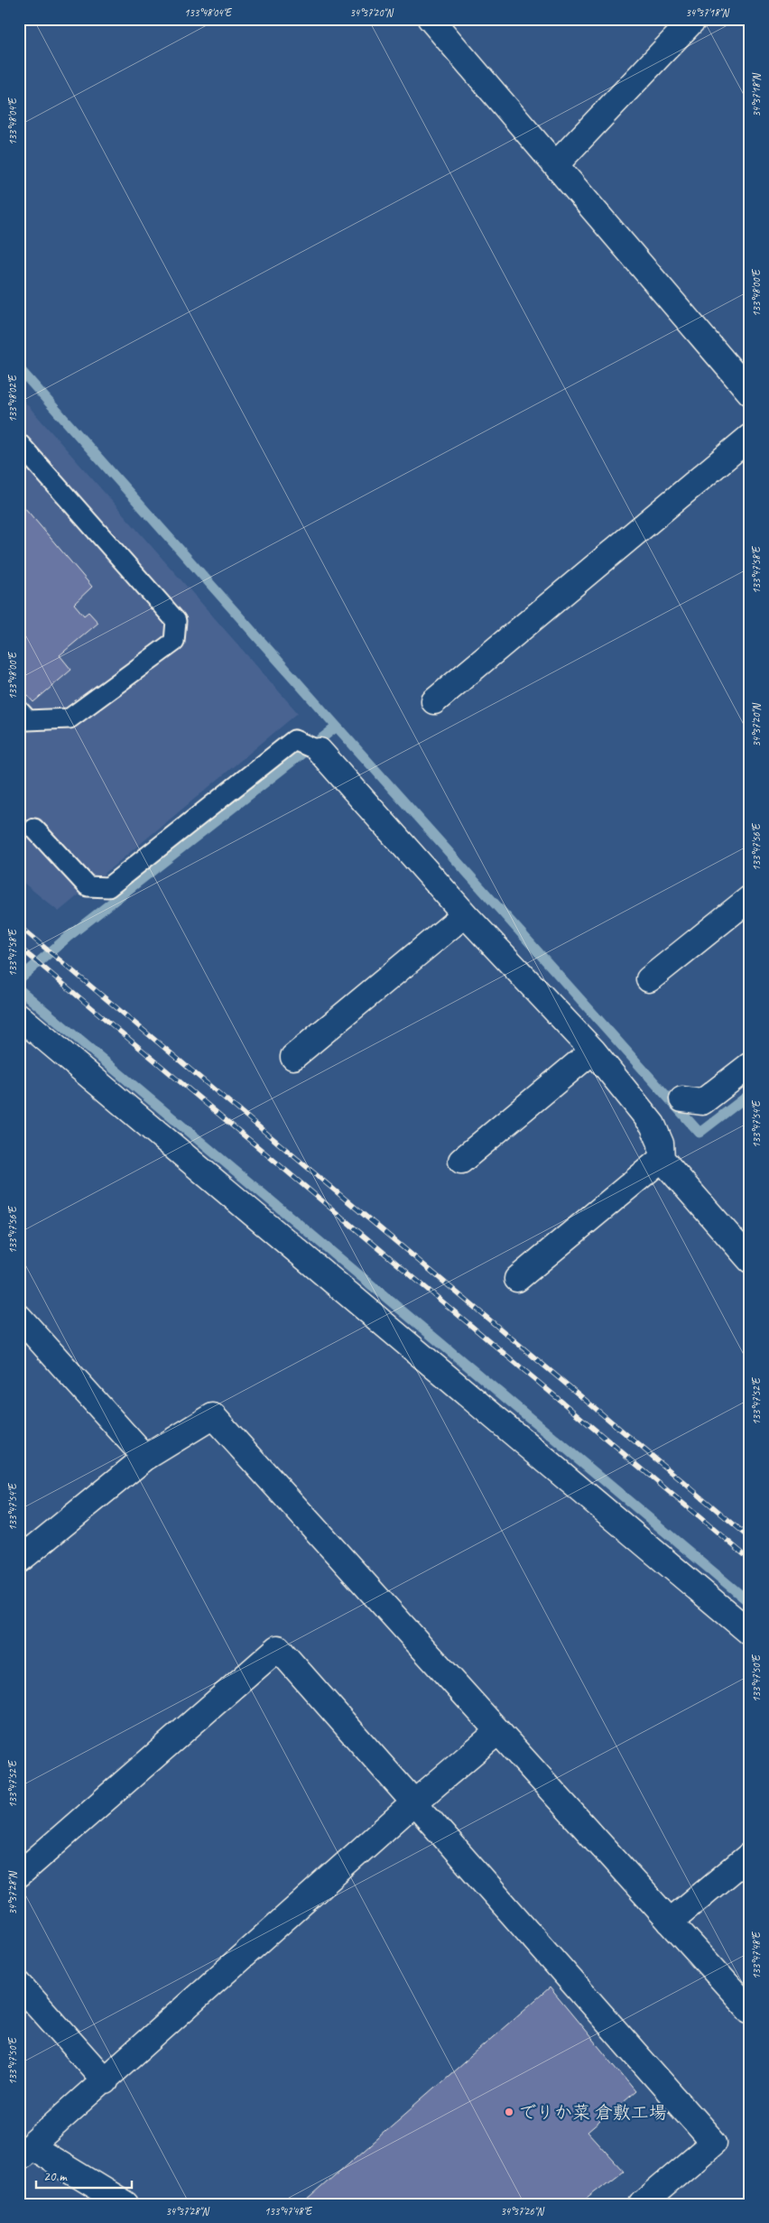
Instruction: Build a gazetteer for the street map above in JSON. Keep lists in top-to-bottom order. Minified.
{"places":["でりか菜 倉敷工場"],"scale_bar":"20 m","coordinates":["133°48'04\"E","34°37'20\"N","34°37'18\"N","133°48'00\"E","133°48'02\"E","133°47'58\"E","133°47'56\"E","133°47'54\"E","133°47'52\"E","133°47'50\"E","34°37'28\"N","133°47'48\"E","34°37'26\"N"]}
